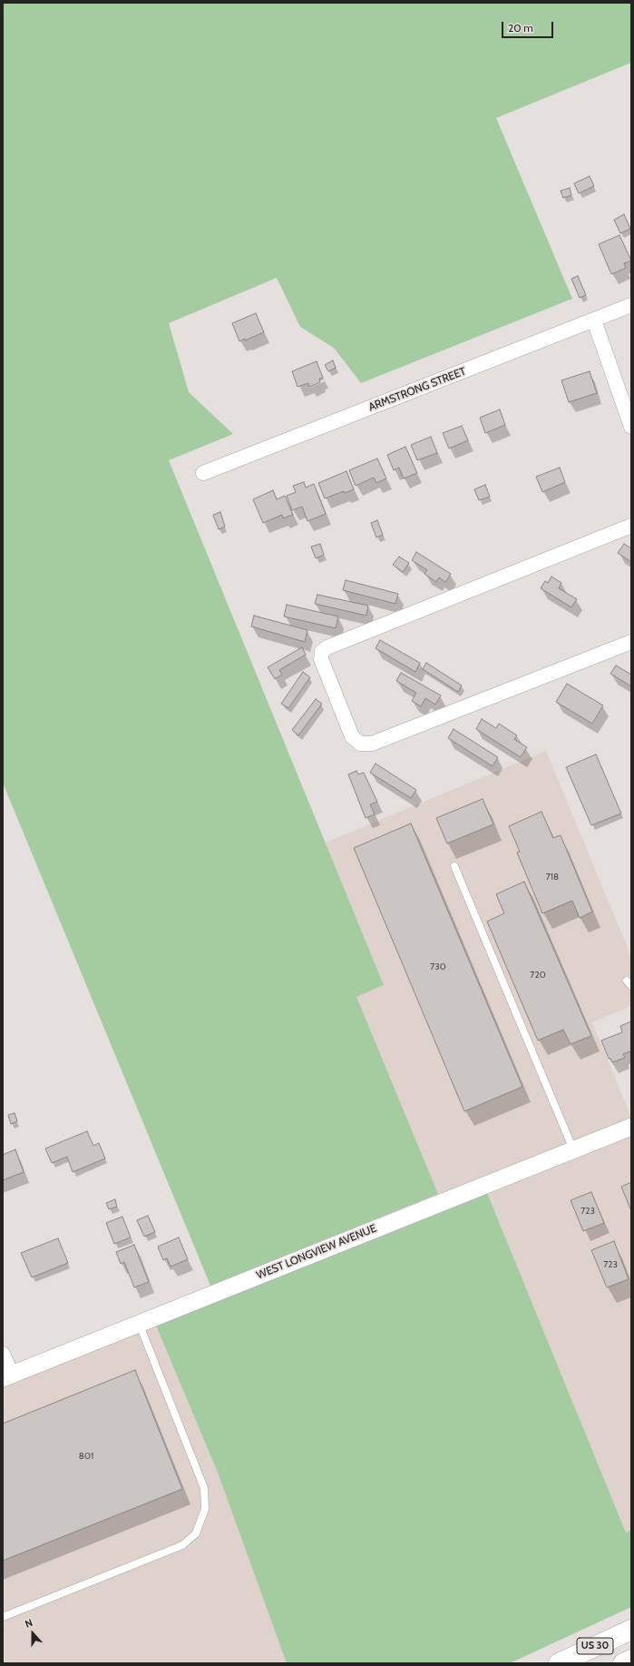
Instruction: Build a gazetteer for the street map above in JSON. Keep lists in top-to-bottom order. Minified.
{"streets":{"highway":["US 30"],"street":["ARMSTRONG STREET","WEST LONGVIEW AVENUE"]},"house_numbers":["718","730","720","723","723","801"],"scale_bar":"20 m","north":"top"}
